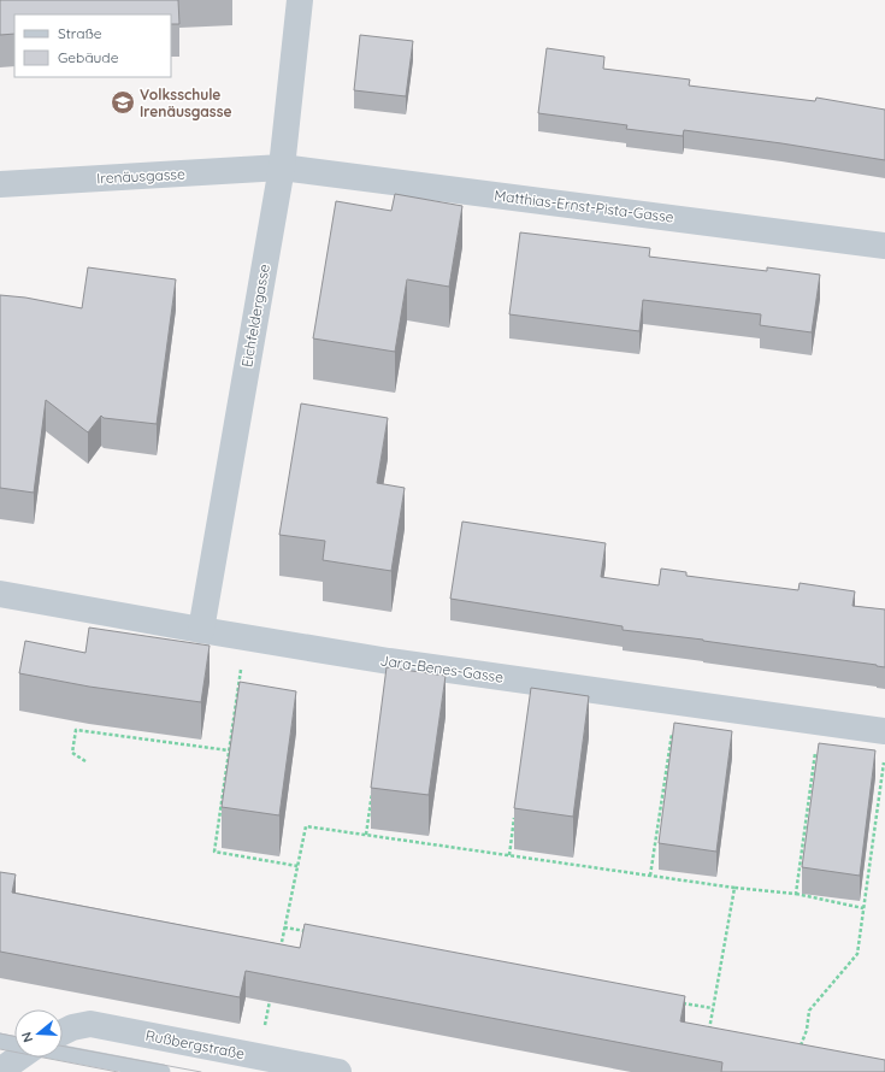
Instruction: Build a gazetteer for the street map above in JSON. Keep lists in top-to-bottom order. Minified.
{"streets":{"street":["Irenäusgasse","Matthias-Ernst-Pista-Gasse","Eichfeldergasse","Jara-Benes-Gasse","Rußbergstraße"]},"crossings":[["Irenäusgasse","Matthias-Ernst-Pista-Gasse"],["Irenäusgasse","Eichfeldergasse"],["Matthias-Ernst-Pista-Gasse","Eichfeldergasse"],["Eichfeldergasse","Jara-Benes-Gasse"]],"places":{"school or university":["Volksschule Irenäusgasse"]},"legend":["Straße","Gebäude"],"north":"left"}
